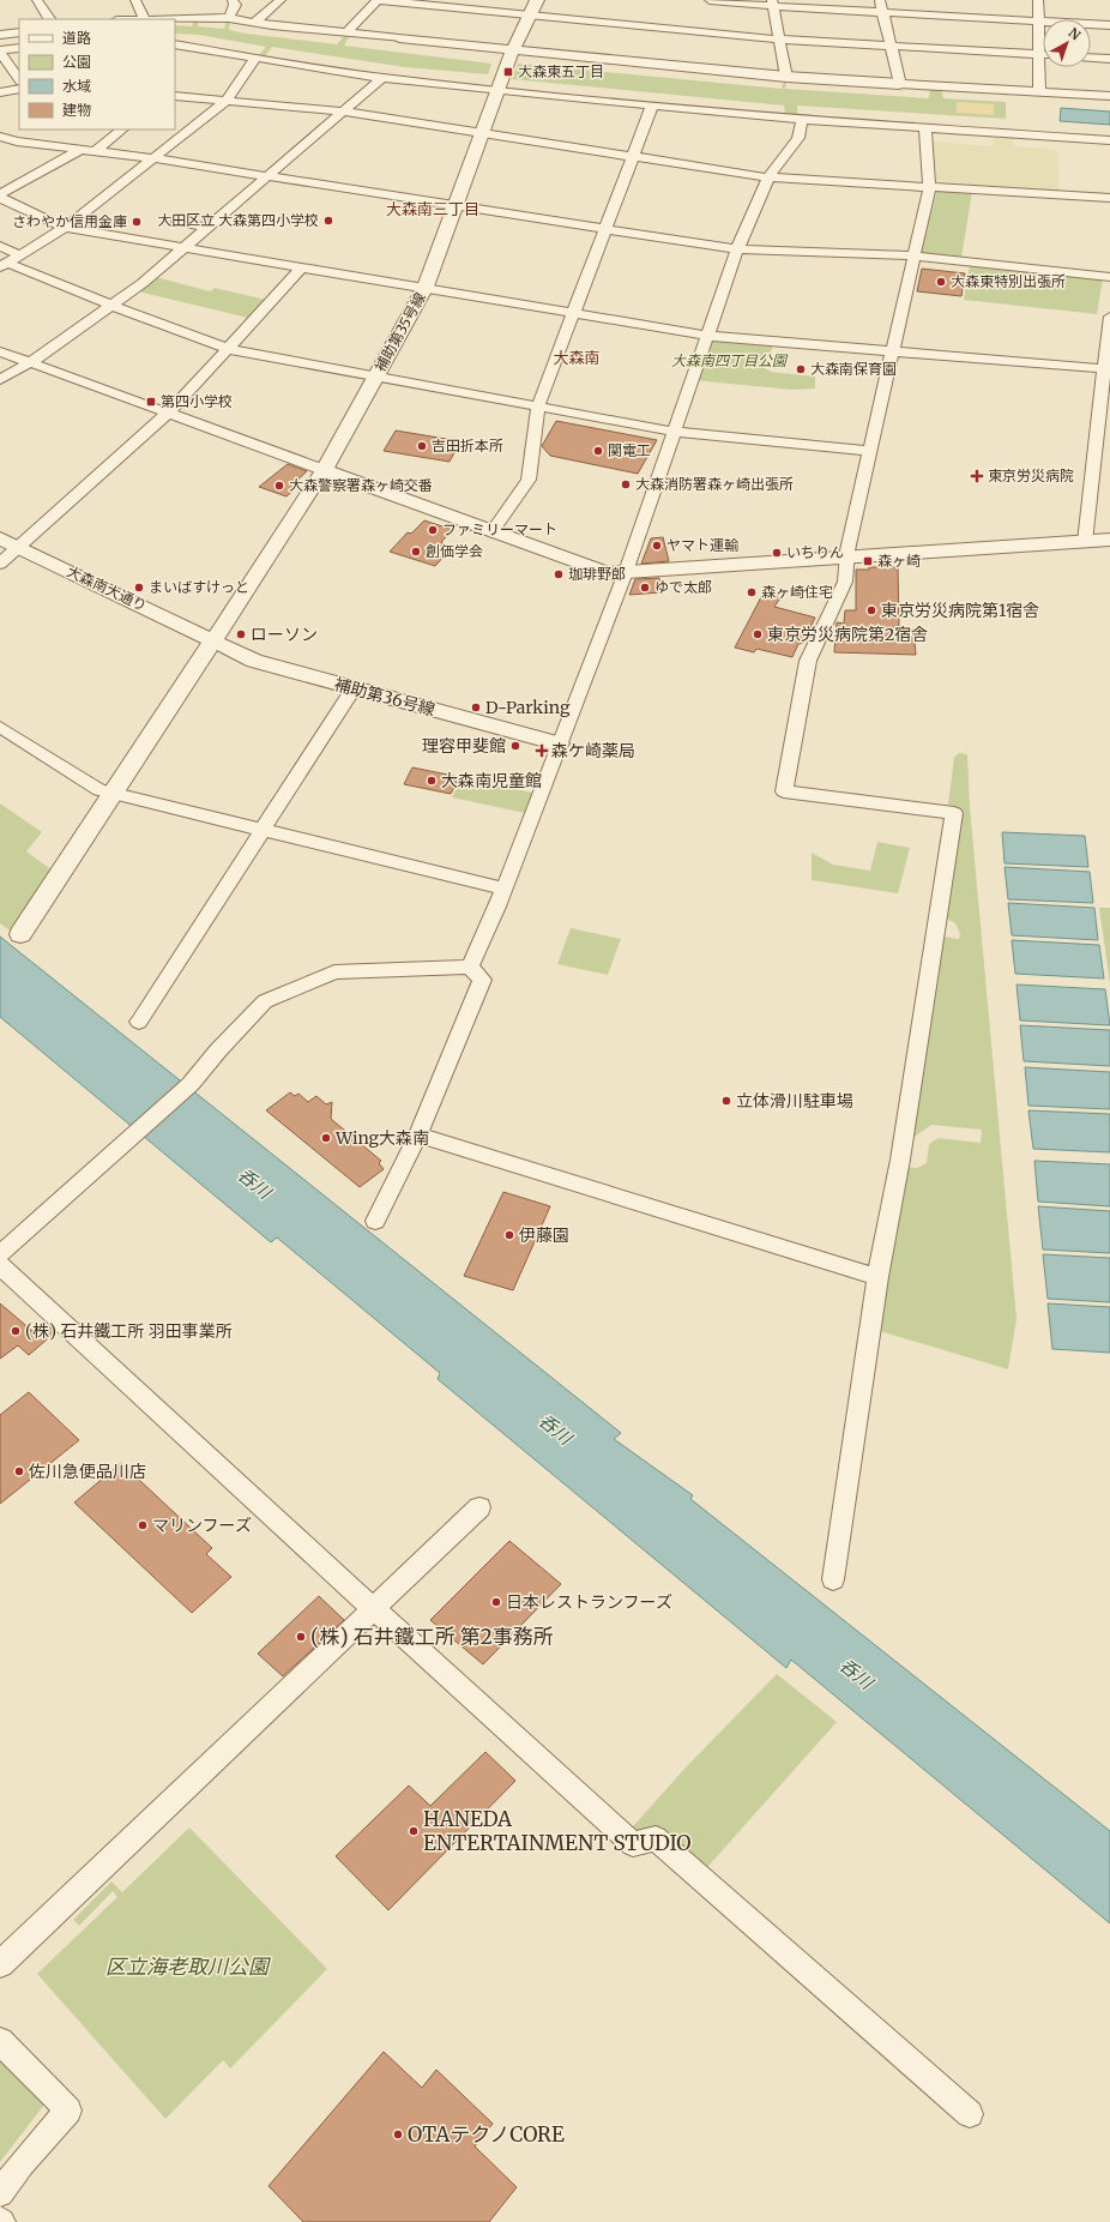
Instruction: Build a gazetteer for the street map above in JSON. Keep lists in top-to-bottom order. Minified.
{"streets":{"street":["補助第35号線","大森南大通り","補助第36号線"]},"crossings":[["補助第35号線","大森南大通り"],["補助第35号線","補助第36号線"],["大森南大通り","補助第36号線"]],"districts":["大森南三丁目","大森南"],"water":["呑川"],"parks":["大森南四丁目公園","区立海老取川公園"],"places":{"transit":["大森東五丁目","第四小学校","森ヶ崎"],"other":["大田区立 大森第四小学校","さわやか信用金庫","大森東特別出張所","大森南保育園","吉田折本所","関電工","大森消防署森ヶ崎出張所","大森警察署森ヶ崎交番","ファミリーマート","ヤマト運輸","創価学会","いちりん","珈琲野郎","まいばすけっと","ゆで太郎","森ヶ崎住宅","東京労災病院第1宿舎","ローソン","東京労災病院第2宿舎","D-Parking","理容甲斐館","大森南児童館","立体滑川駐車場","Wing大森南","伊藤園","(株) 石井鐵工所 羽田事業所","佐川急便品川店","マリンフーズ","日本レストランフーズ","(株) 石井鐵工所 第2事務所","HANEDA ENTERTAINMENT STUDIO","OTAテクノCORE"],"health":["東京労災病院","森ケ崎薬局"]},"legend":["道路","公園","水域","建物"],"north":"top right"}
